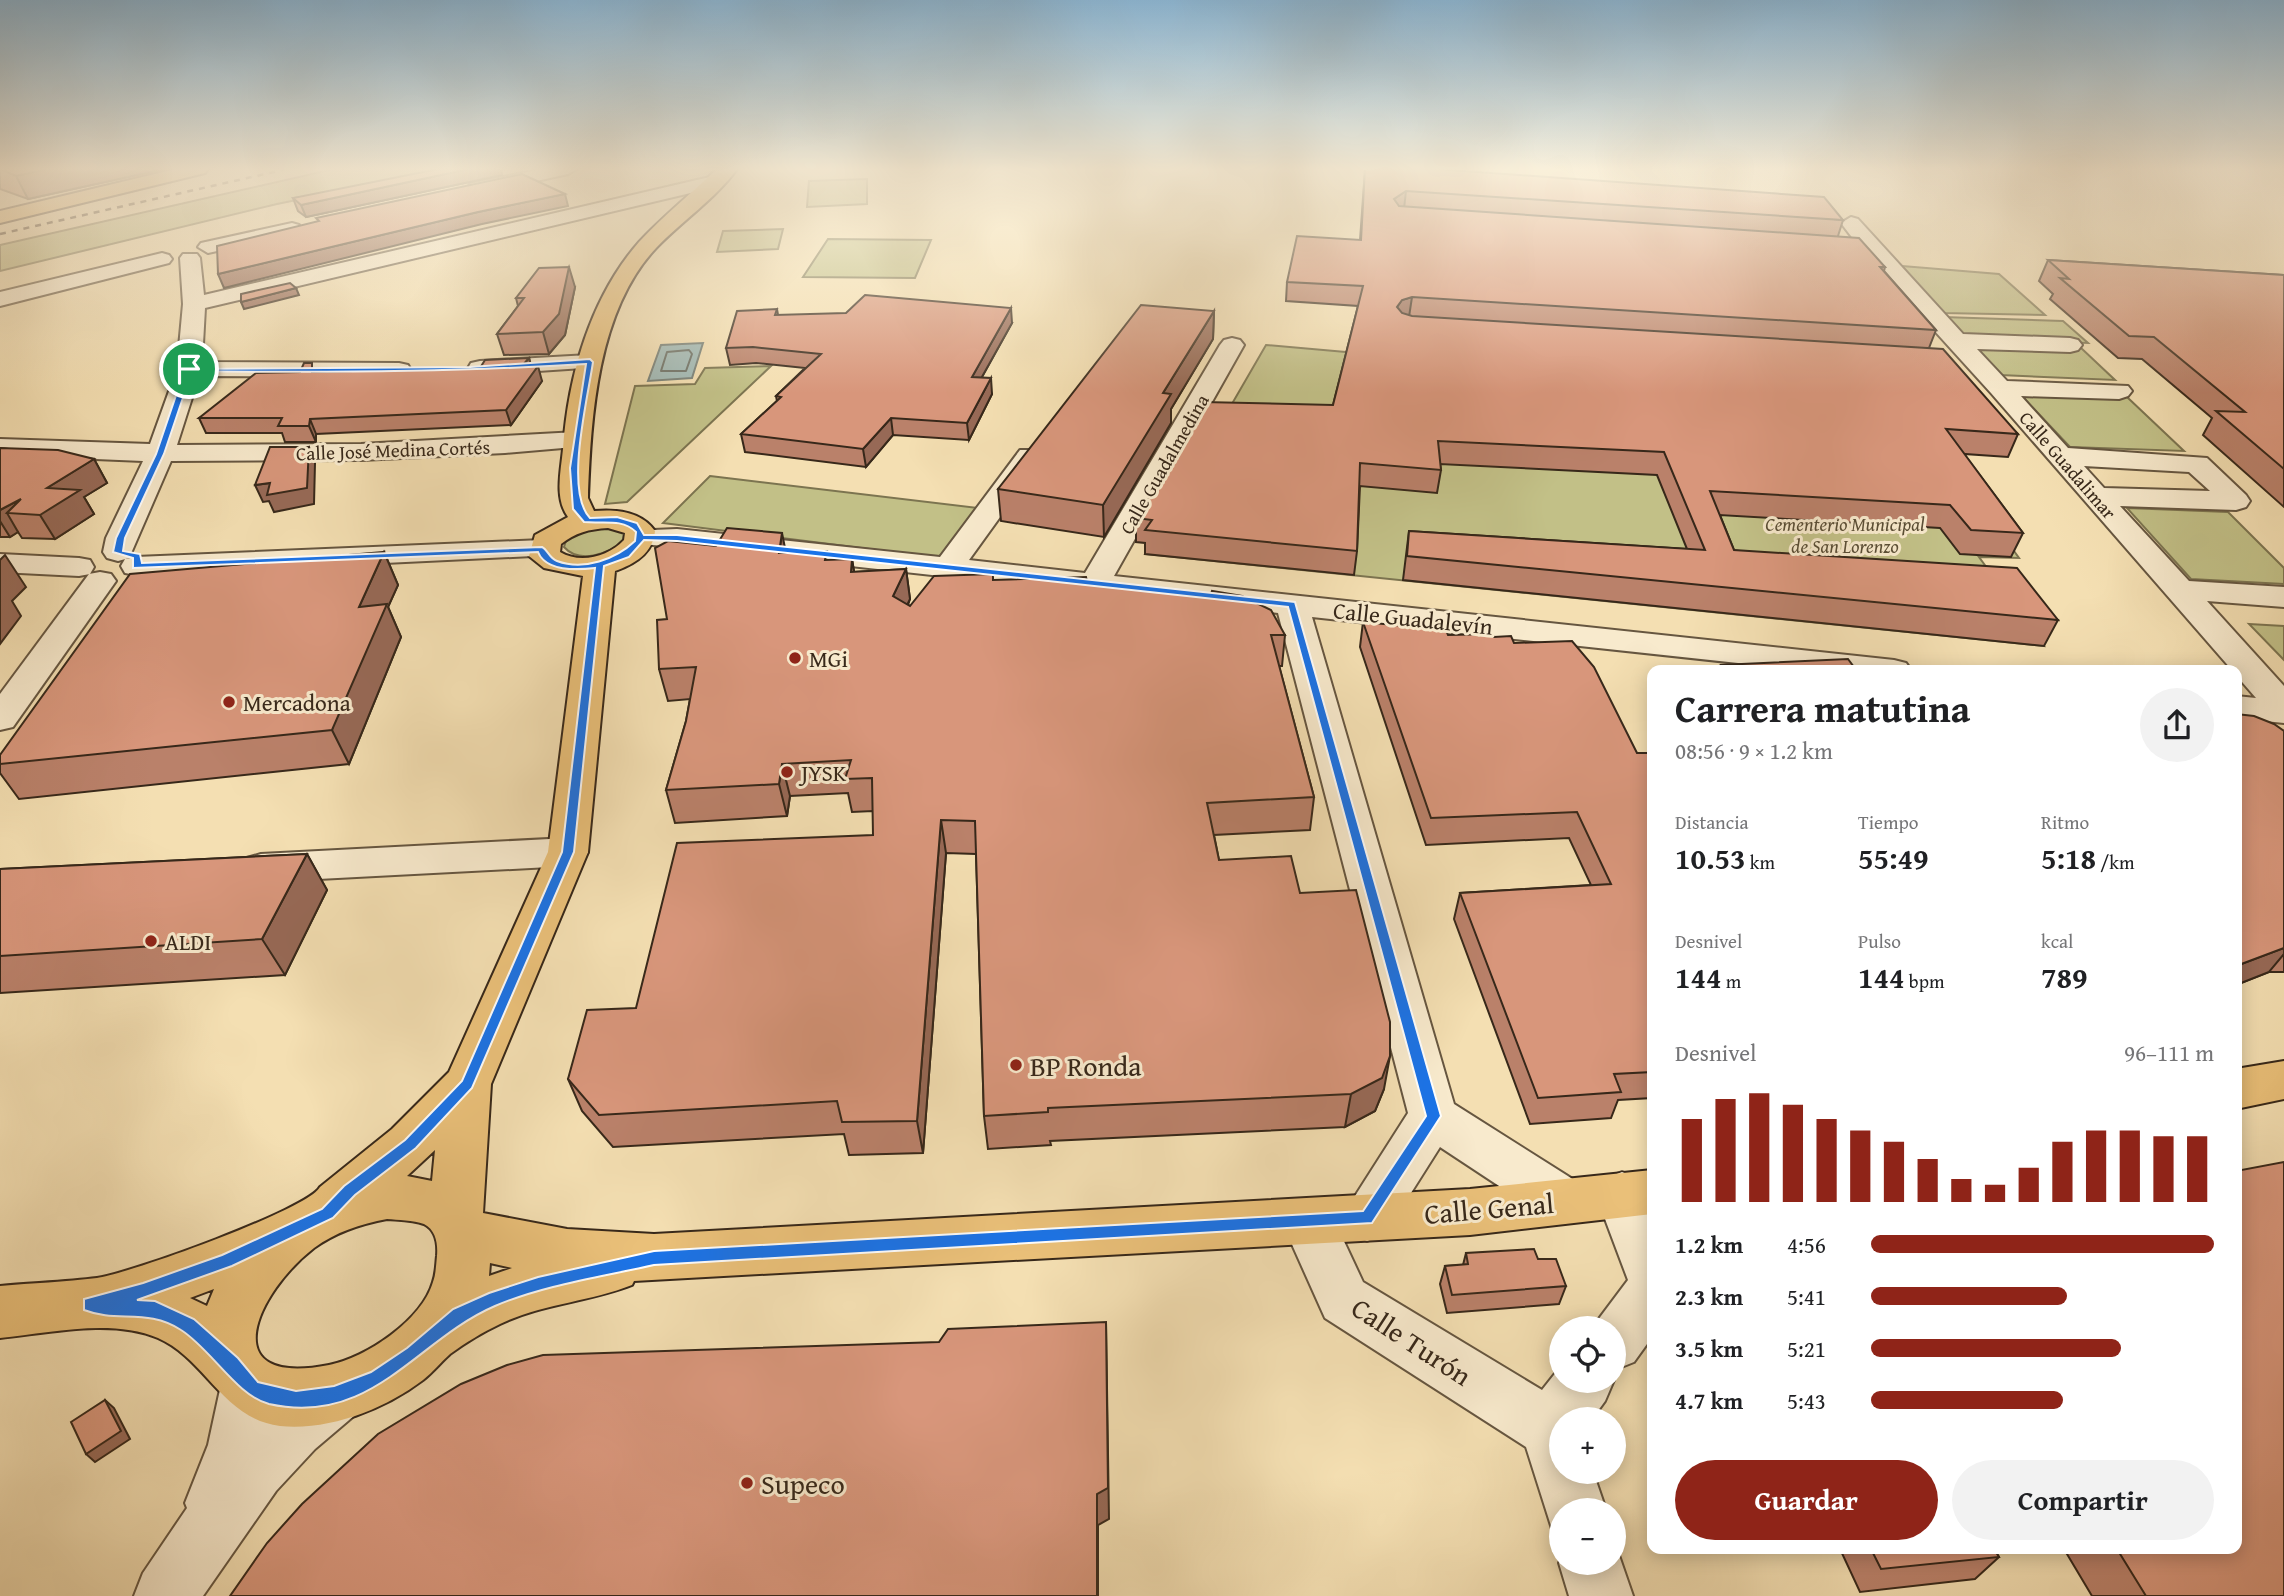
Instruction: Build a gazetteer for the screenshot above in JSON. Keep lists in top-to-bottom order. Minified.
{"streets":{"main road":["Calle Genal"],"street":["Calle José Medina Cortés","Calle Guadalmedina","Calle Guadalimar","Calle Guadalevín","Calle Turón"]},"crossings":[["Calle Guadalmedina","Calle Guadalevín"],["Calle Genal","Calle Turón"]],"parks":["Cementerio Municipal de San Lorenzo"],"places":["MGi","Mercadona","JYSK","ALDI","BP Ronda","Supeco"],"page":{"heading":["Carrera matutina","08:56 · 9 × 1.2 km"],"stats":[["Distancia","10.53 km"],["Tiempo","55:49"],["Ritmo","5:18 /km"],["Desnivel","144 m"],["Pulso","144 bpm"],["kcal","789"]],"chart":["Desnivel","96–111 m"],"list":[{"name":"1.2 km","note":"4:56"},{"name":"2.3 km","note":"5:41"},{"name":"3.5 km","note":"5:21"},{"name":"4.7 km","note":"5:43"}],"map_buttons":["+","−"],"buttons":["Guardar","Compartir"]}}
